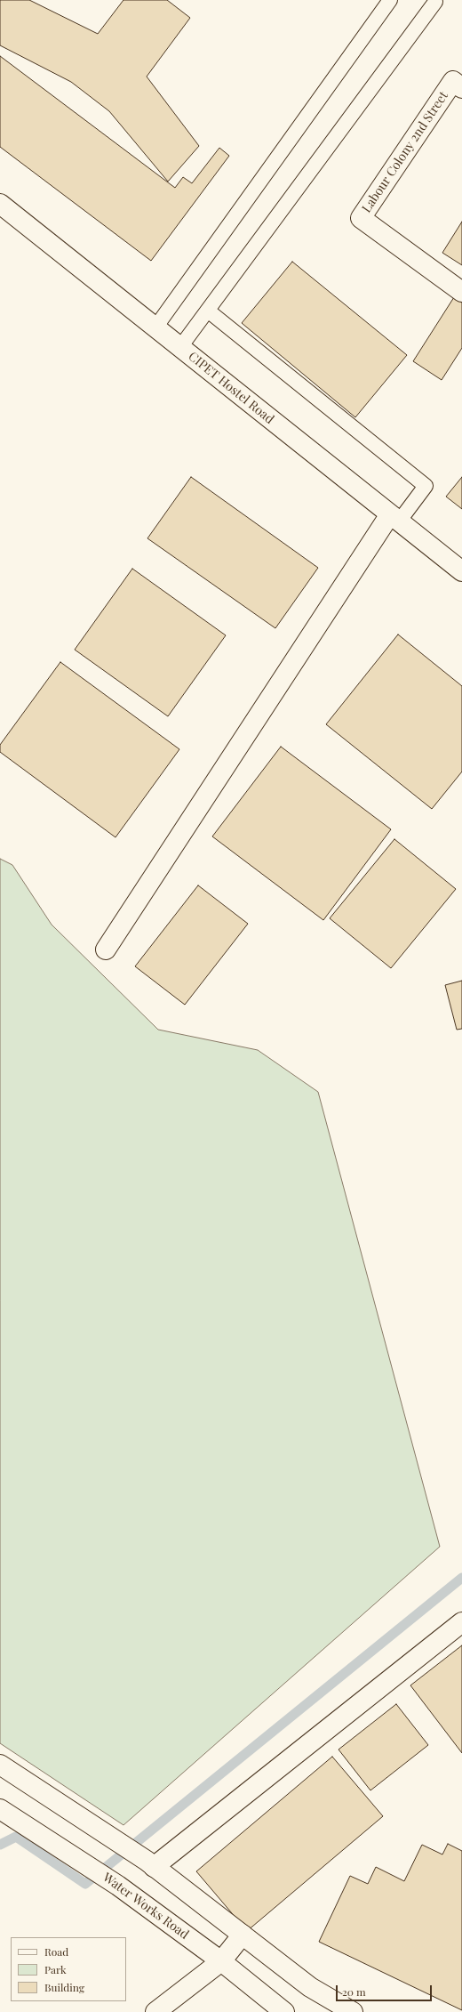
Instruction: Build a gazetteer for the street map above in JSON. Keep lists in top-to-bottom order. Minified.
{"streets":{"street":["Labour Colony 2nd Street","CIPET Hostel Road","Water Works Road"]},"legend":["Road","Park","Building"],"scale_bar":"20 m"}
